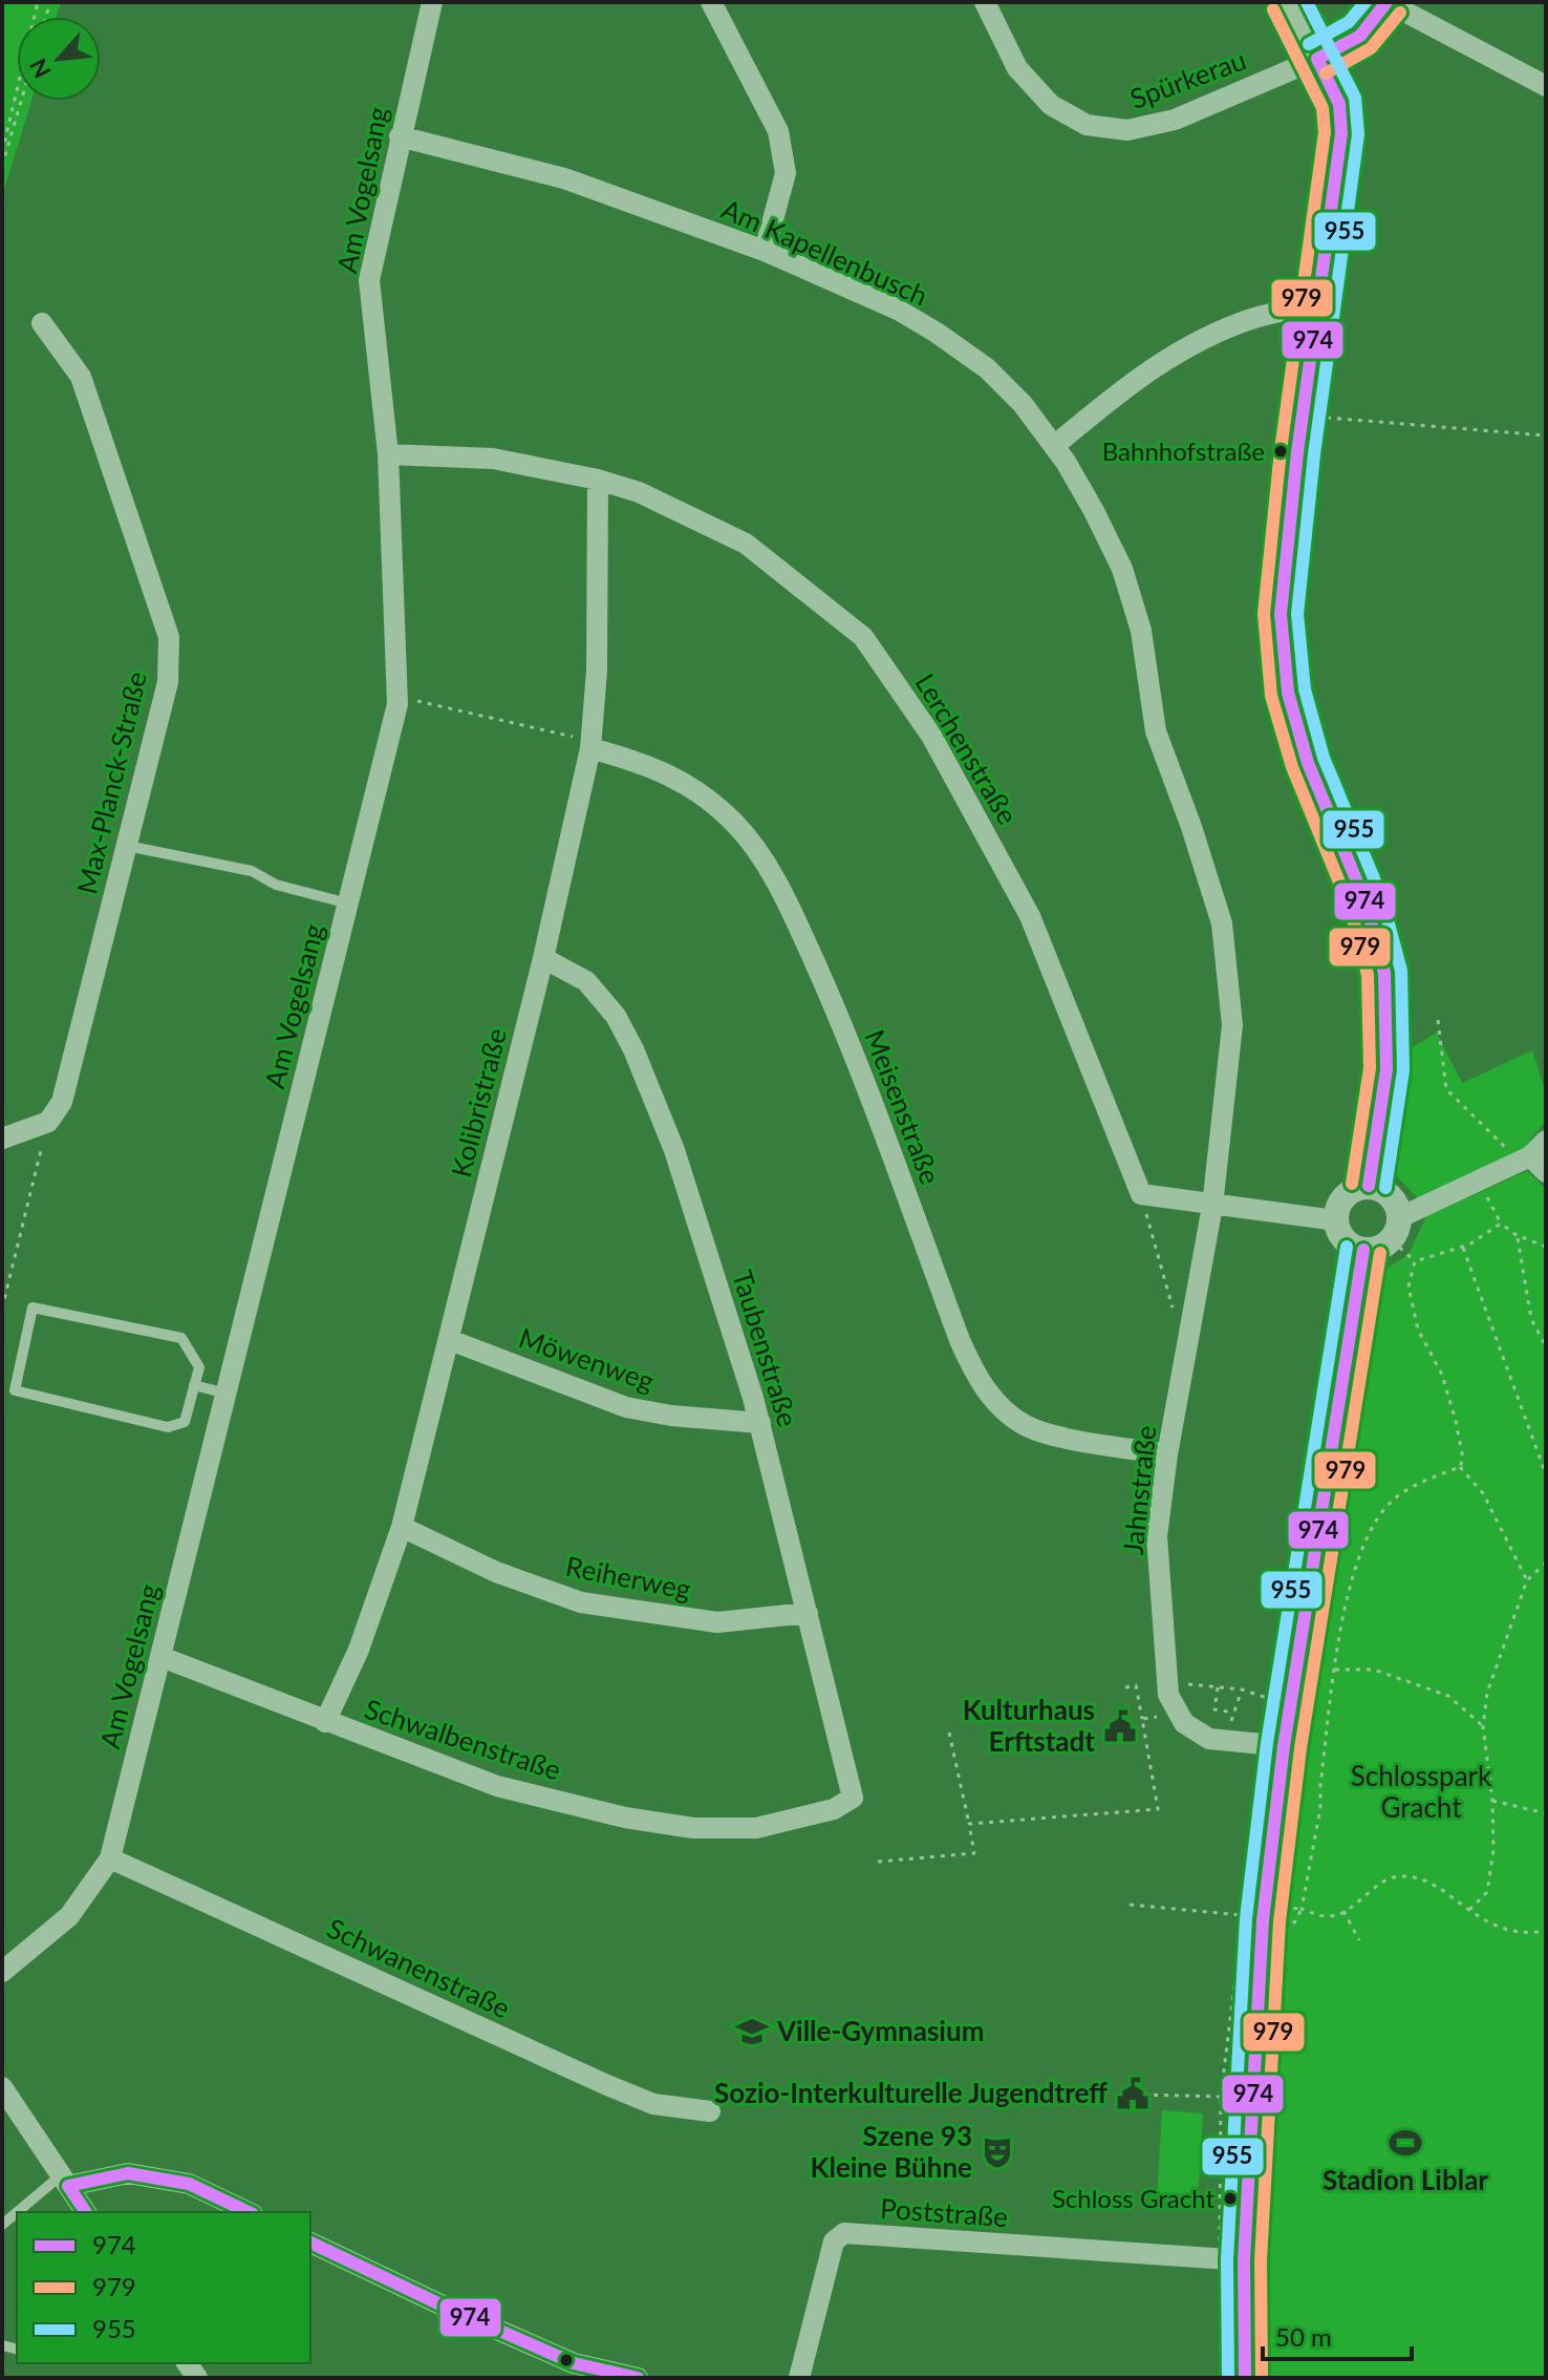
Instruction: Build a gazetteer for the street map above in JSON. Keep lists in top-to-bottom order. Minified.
{"streets":{"street":["Spürkerau","Am Vogelsang","Am Kapellenbusch","Lerchenstraße","Max-Planck-Straße","Kolibristraße","Meisenstraße","Taubenstraße","Möwenweg","Jahnstraße","Reiherweg","Schwalbenstraße","Schwanenstraße","Poststraße"]},"crossings":[["Am Vogelsang","Am Kapellenbusch"],["Am Vogelsang","Lerchenstraße"],["Am Vogelsang","Schwalbenstraße"],["Am Vogelsang","Schwanenstraße"],["Am Kapellenbusch","Jahnstraße"],["Lerchenstraße","Kolibristraße"],["Kolibristraße","Meisenstraße"],["Kolibristraße","Taubenstraße"],["Kolibristraße","Möwenweg"],["Kolibristraße","Reiherweg"],["Kolibristraße","Schwalbenstraße"],["Meisenstraße","Jahnstraße"],["Taubenstraße","Möwenweg"],["Taubenstraße","Reiherweg"],["Taubenstraße","Schwalbenstraße"]],"parks":["Schlosspark Gracht"],"places":{"other":["Bahnhofstraße","Schloss Gracht"],"public building":["Kulturhaus Erftstadt","Sozio-Interkulturelle Jugendtreff"],"school or university":["Ville-Gymnasium"],"sports":["Stadion Liblar"],"theatre":["Szene 93 Kleine Bühne"]},"lines":["transit line 974","transit line 955","transit line 979"],"legend":["974","979","955"],"scale_bar":"50 m","north":"bottom left"}
